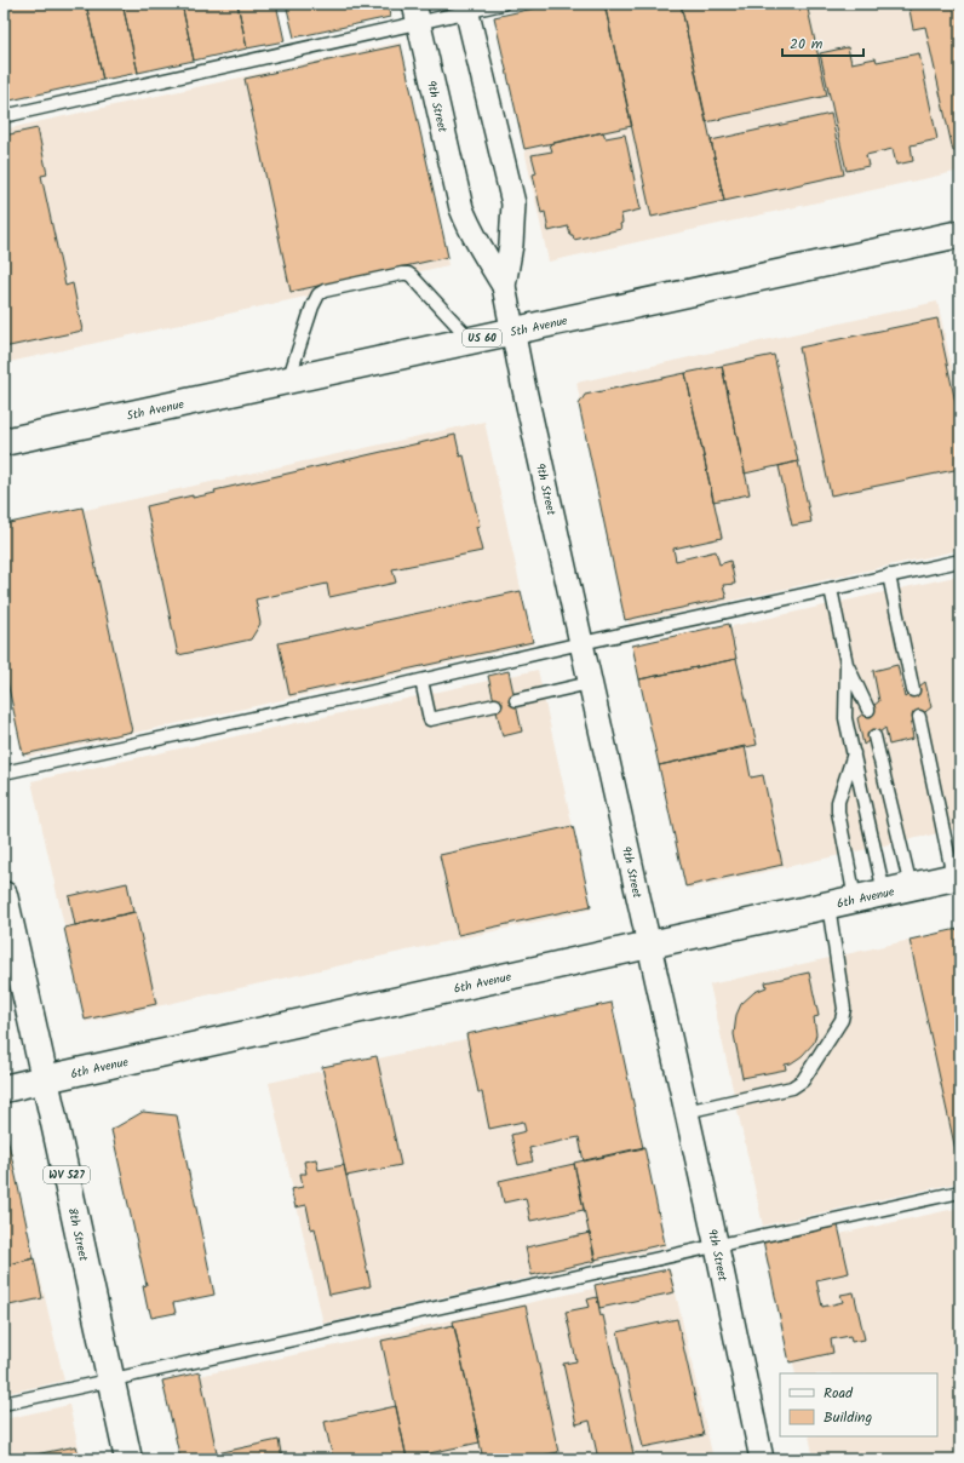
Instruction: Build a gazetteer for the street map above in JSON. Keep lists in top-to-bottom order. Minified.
{"streets":{"main road":["5th Avenue","US 60","6th Avenue","WV 527","8th Street"],"street":["9th Street"]},"crossings":[["9th Street","5th Avenue"],["9th Street","6th Avenue"],["6th Avenue","8th Street"]],"legend":["Road","Building"],"scale_bar":"20 m"}
